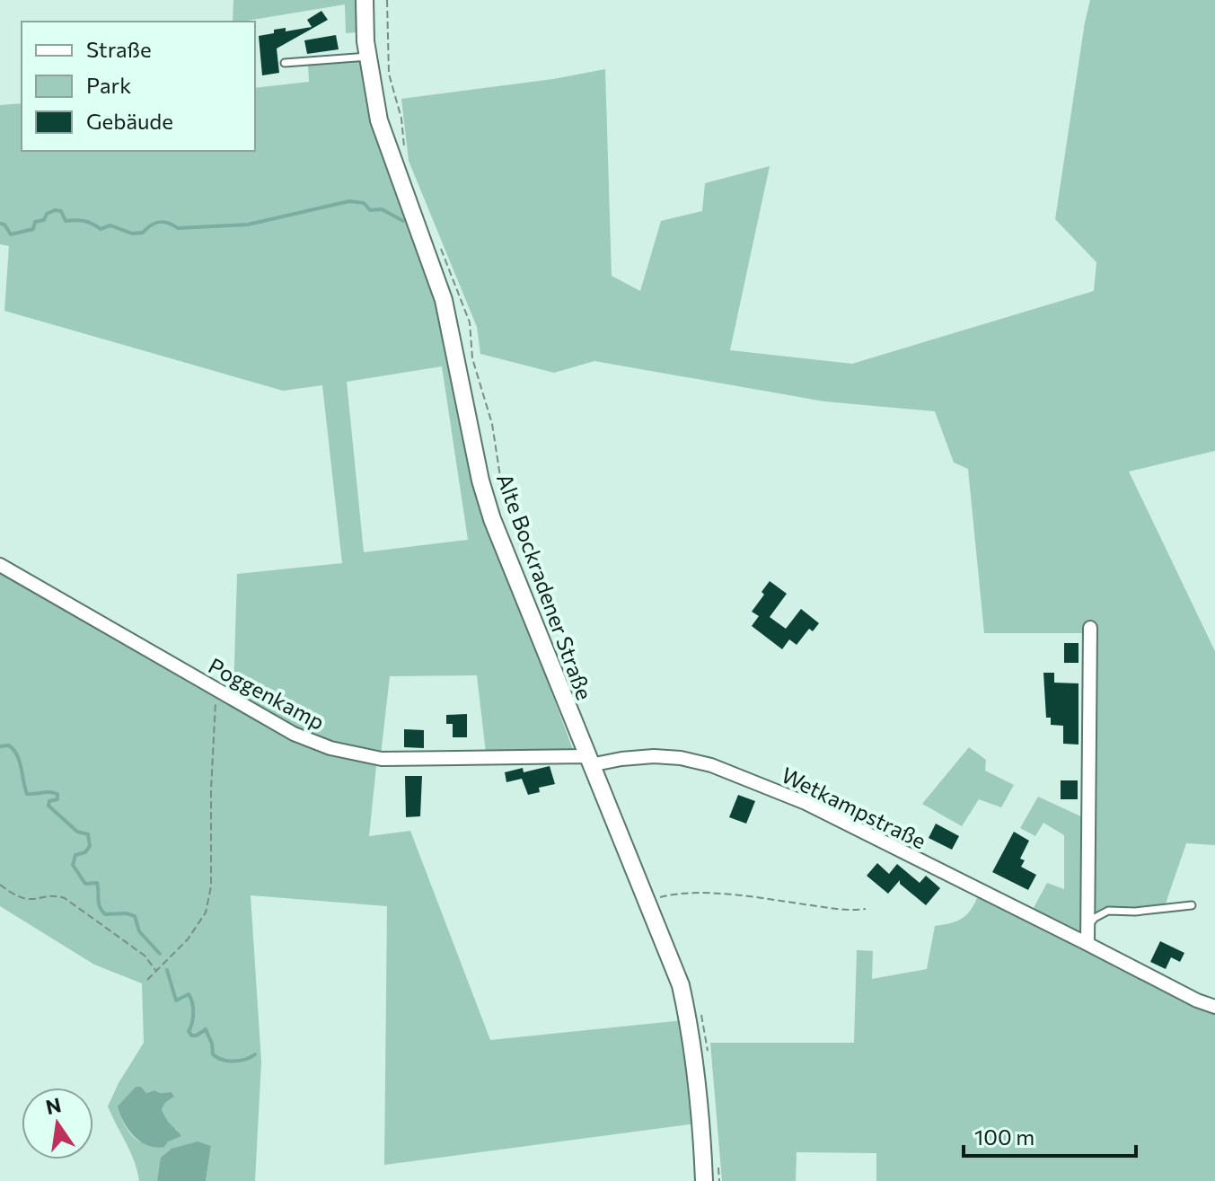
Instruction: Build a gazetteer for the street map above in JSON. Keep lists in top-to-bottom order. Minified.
{"streets":{"street":["Alte Bockradener Straße","Poggenkamp","Wetkampstraße"]},"crossings":[["Alte Bockradener Straße","Poggenkamp"],["Alte Bockradener Straße","Wetkampstraße"],["Poggenkamp","Wetkampstraße"]],"legend":["Straße","Park","Gebäude"],"scale_bar":"100 m","north":"top"}
